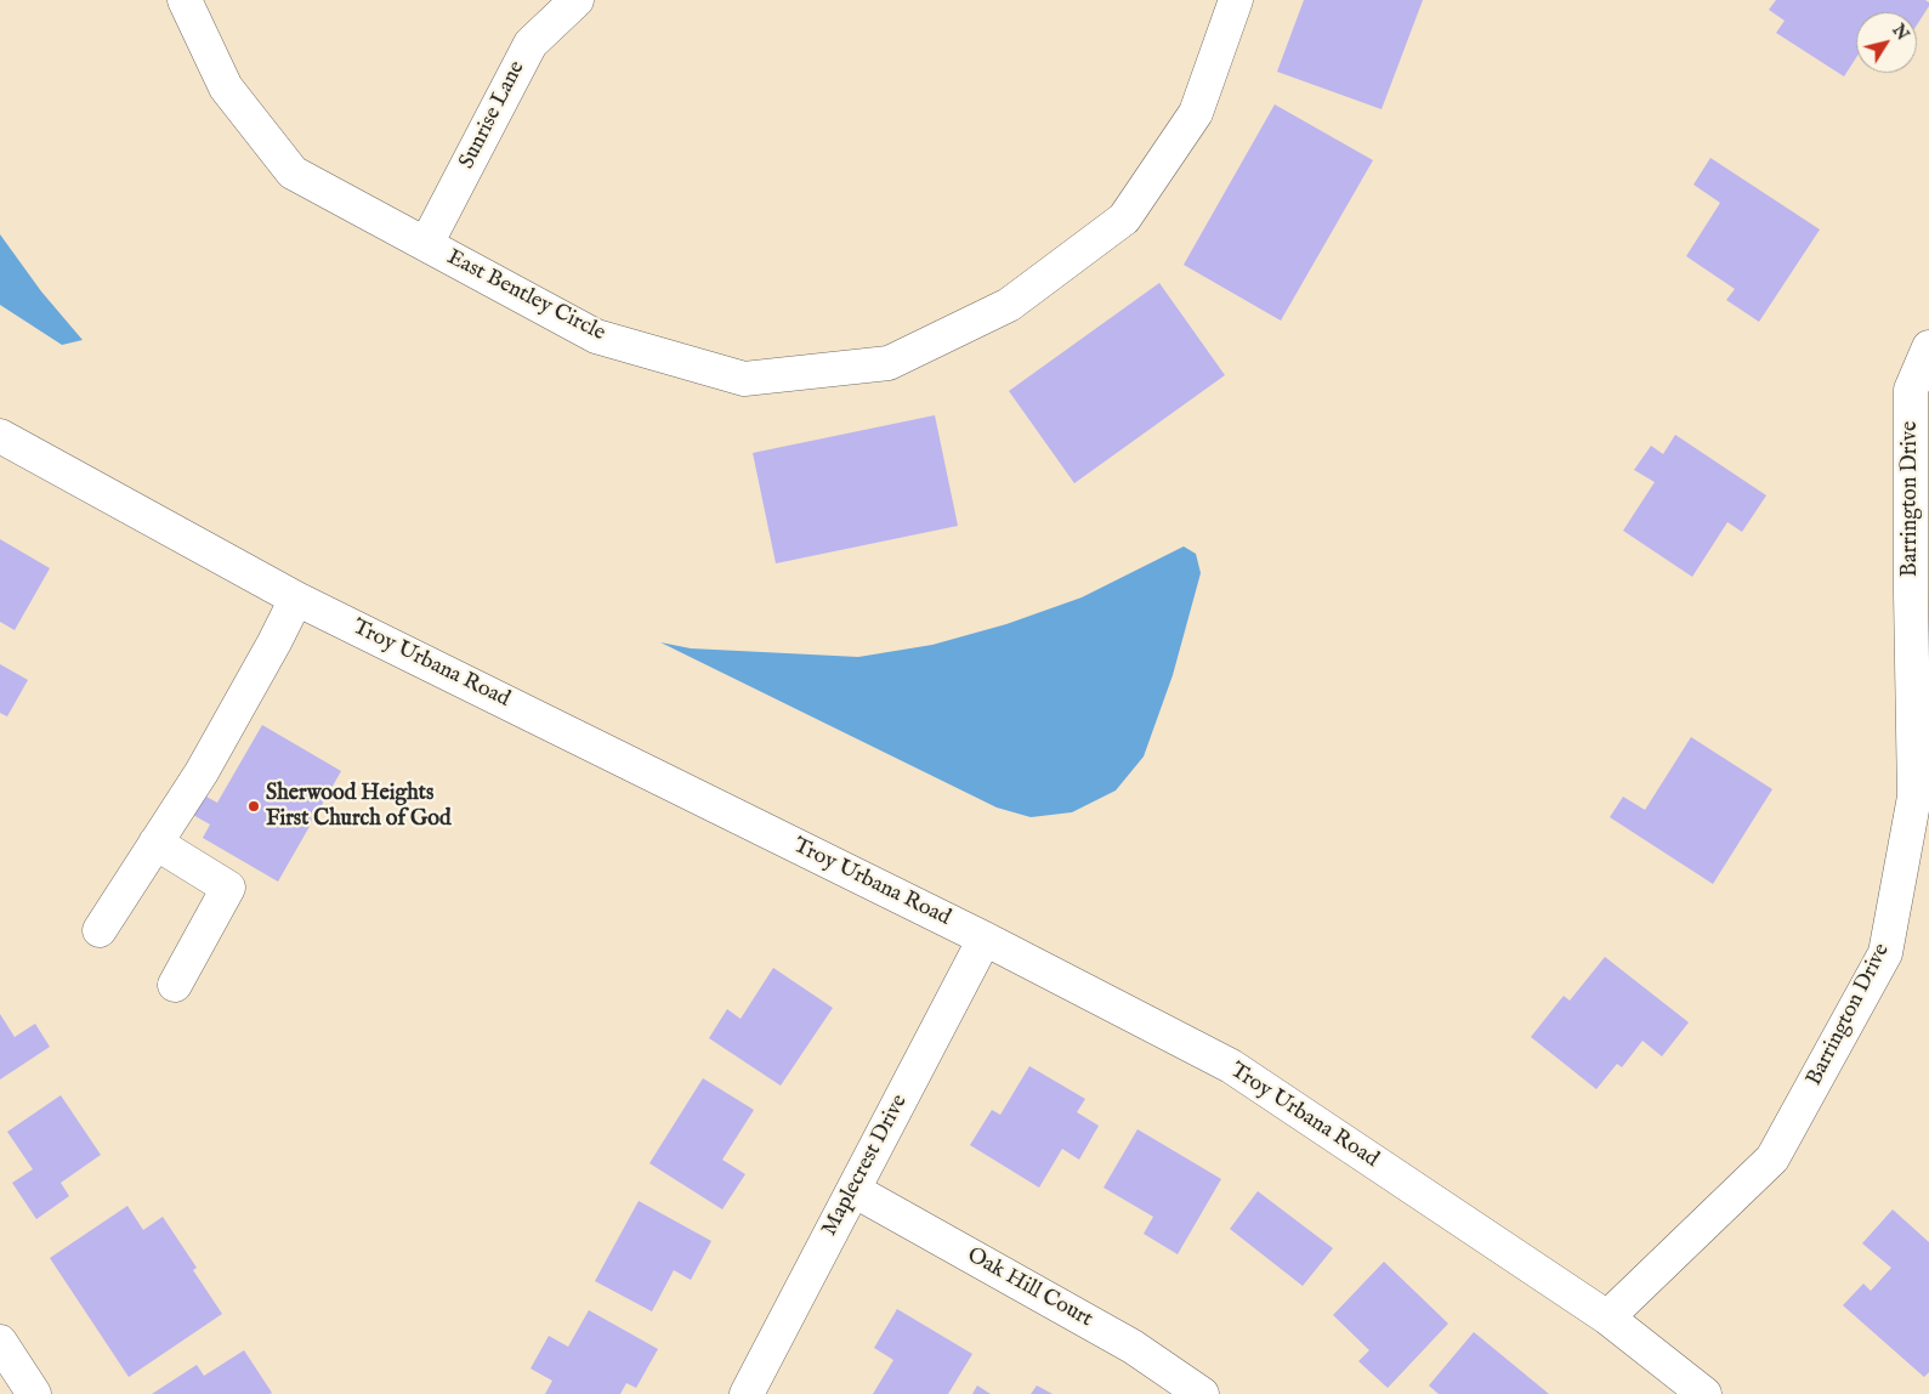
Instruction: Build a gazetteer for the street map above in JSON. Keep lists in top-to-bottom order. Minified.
{"streets":{"street":["Sunrise Lane","East Bentley Circle","Barrington Drive","Troy Urbana Road","Maplecrest Drive","Oak Hill Court"]},"crossings":[["Sunrise Lane","East Bentley Circle"],["Barrington Drive","Troy Urbana Road"],["Troy Urbana Road","Maplecrest Drive"],["Maplecrest Drive","Oak Hill Court"]],"places":["Sherwood Heights First Church of God"],"north":"top right"}
